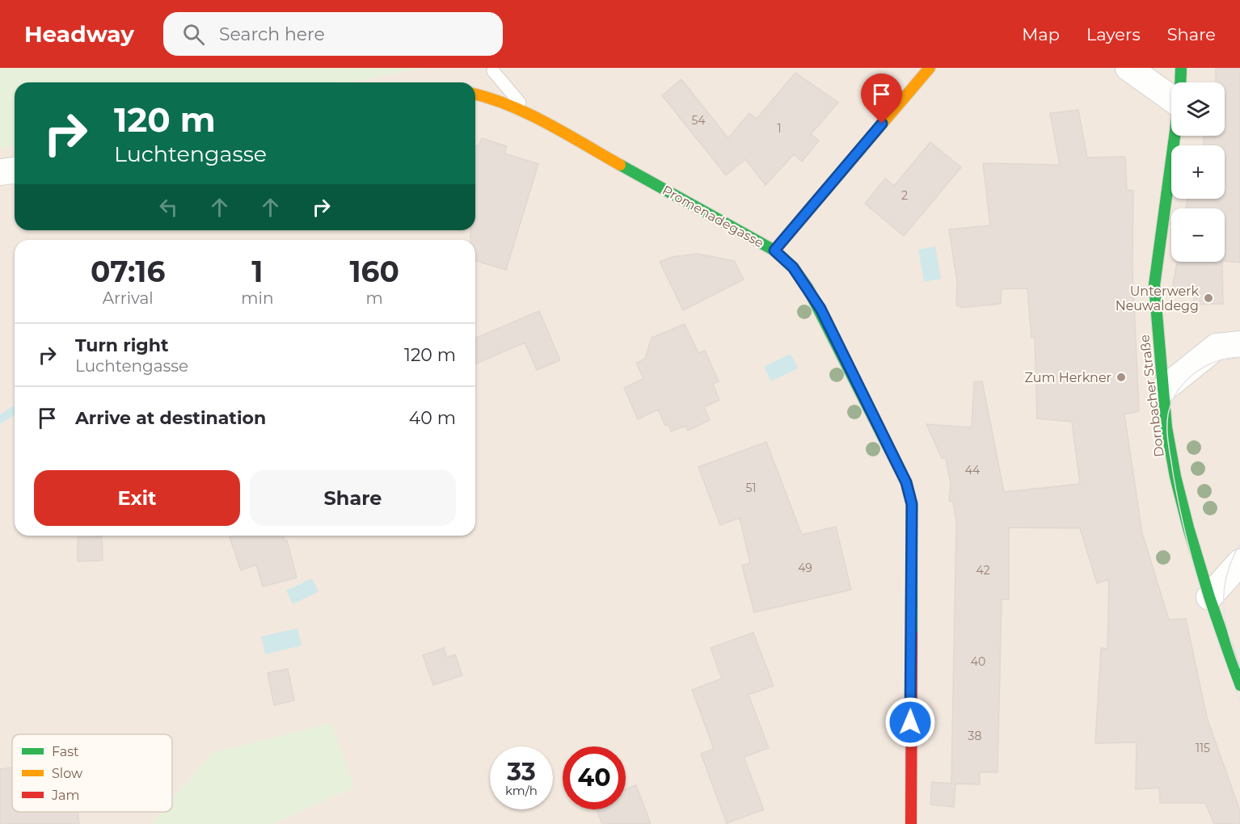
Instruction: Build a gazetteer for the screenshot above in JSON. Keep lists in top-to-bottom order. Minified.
{"streets":{"street":["Promenadegasse","Dornbacher Straße"]},"places":["Unterwerk Neuwaldegg","Zum Herkner"],"house_numbers":["54","1","2","44","51","49","42","40","38","115"],"legend":["Fast","Slow","Jam"],"page":{"header":"Headway","search":"Search here","nav":["Map","Layers","Share"],"map_buttons":["+","−"],"turn":["120 m","Luchtengasse"],"eta":["07:16","Arrival","1","min","160","m"],"list":[{"name":"Turn right","note":"Luchtengasse","value":"120 m"},{"name":"Arrive at destination","value":"40 m"}],"buttons":["Exit","Share"],"speed":"33 km/h","limit":"40"}}
